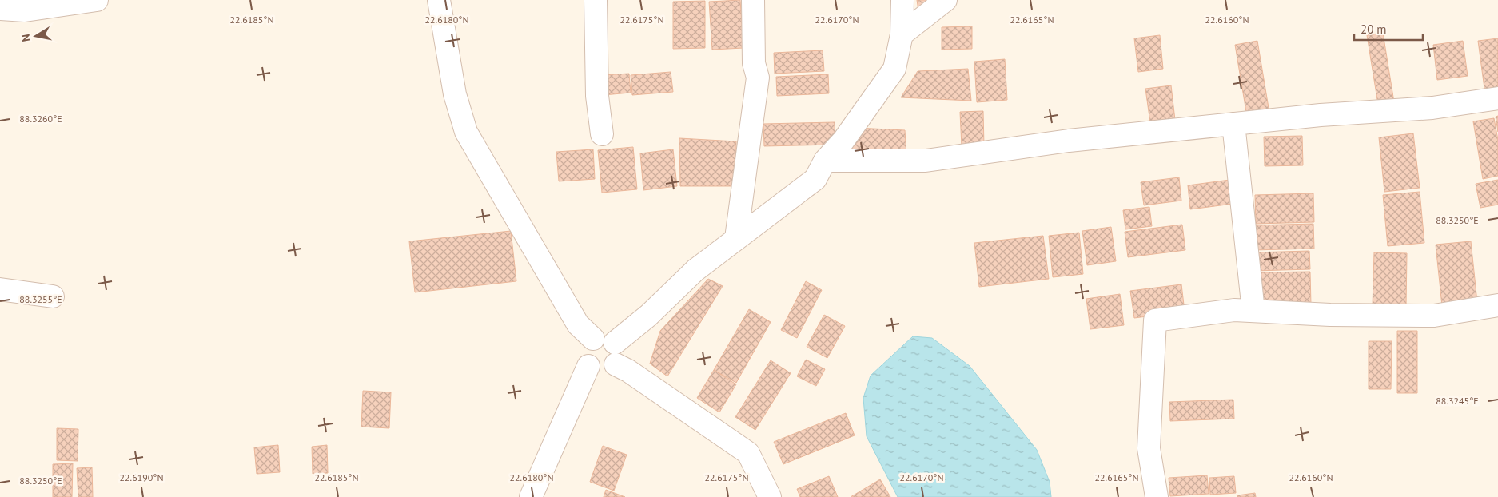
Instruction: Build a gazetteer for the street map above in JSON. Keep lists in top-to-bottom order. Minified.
{"scale_bar":"20 m","north":"left","coordinates":["22.6185°N","22.6170°N","22.6180°N","22.6175°N","22.6165°N","22.6160°N","88.3260°E","88.3250°E","88.3255°E","88.3245°E","22.6190°N"]}
